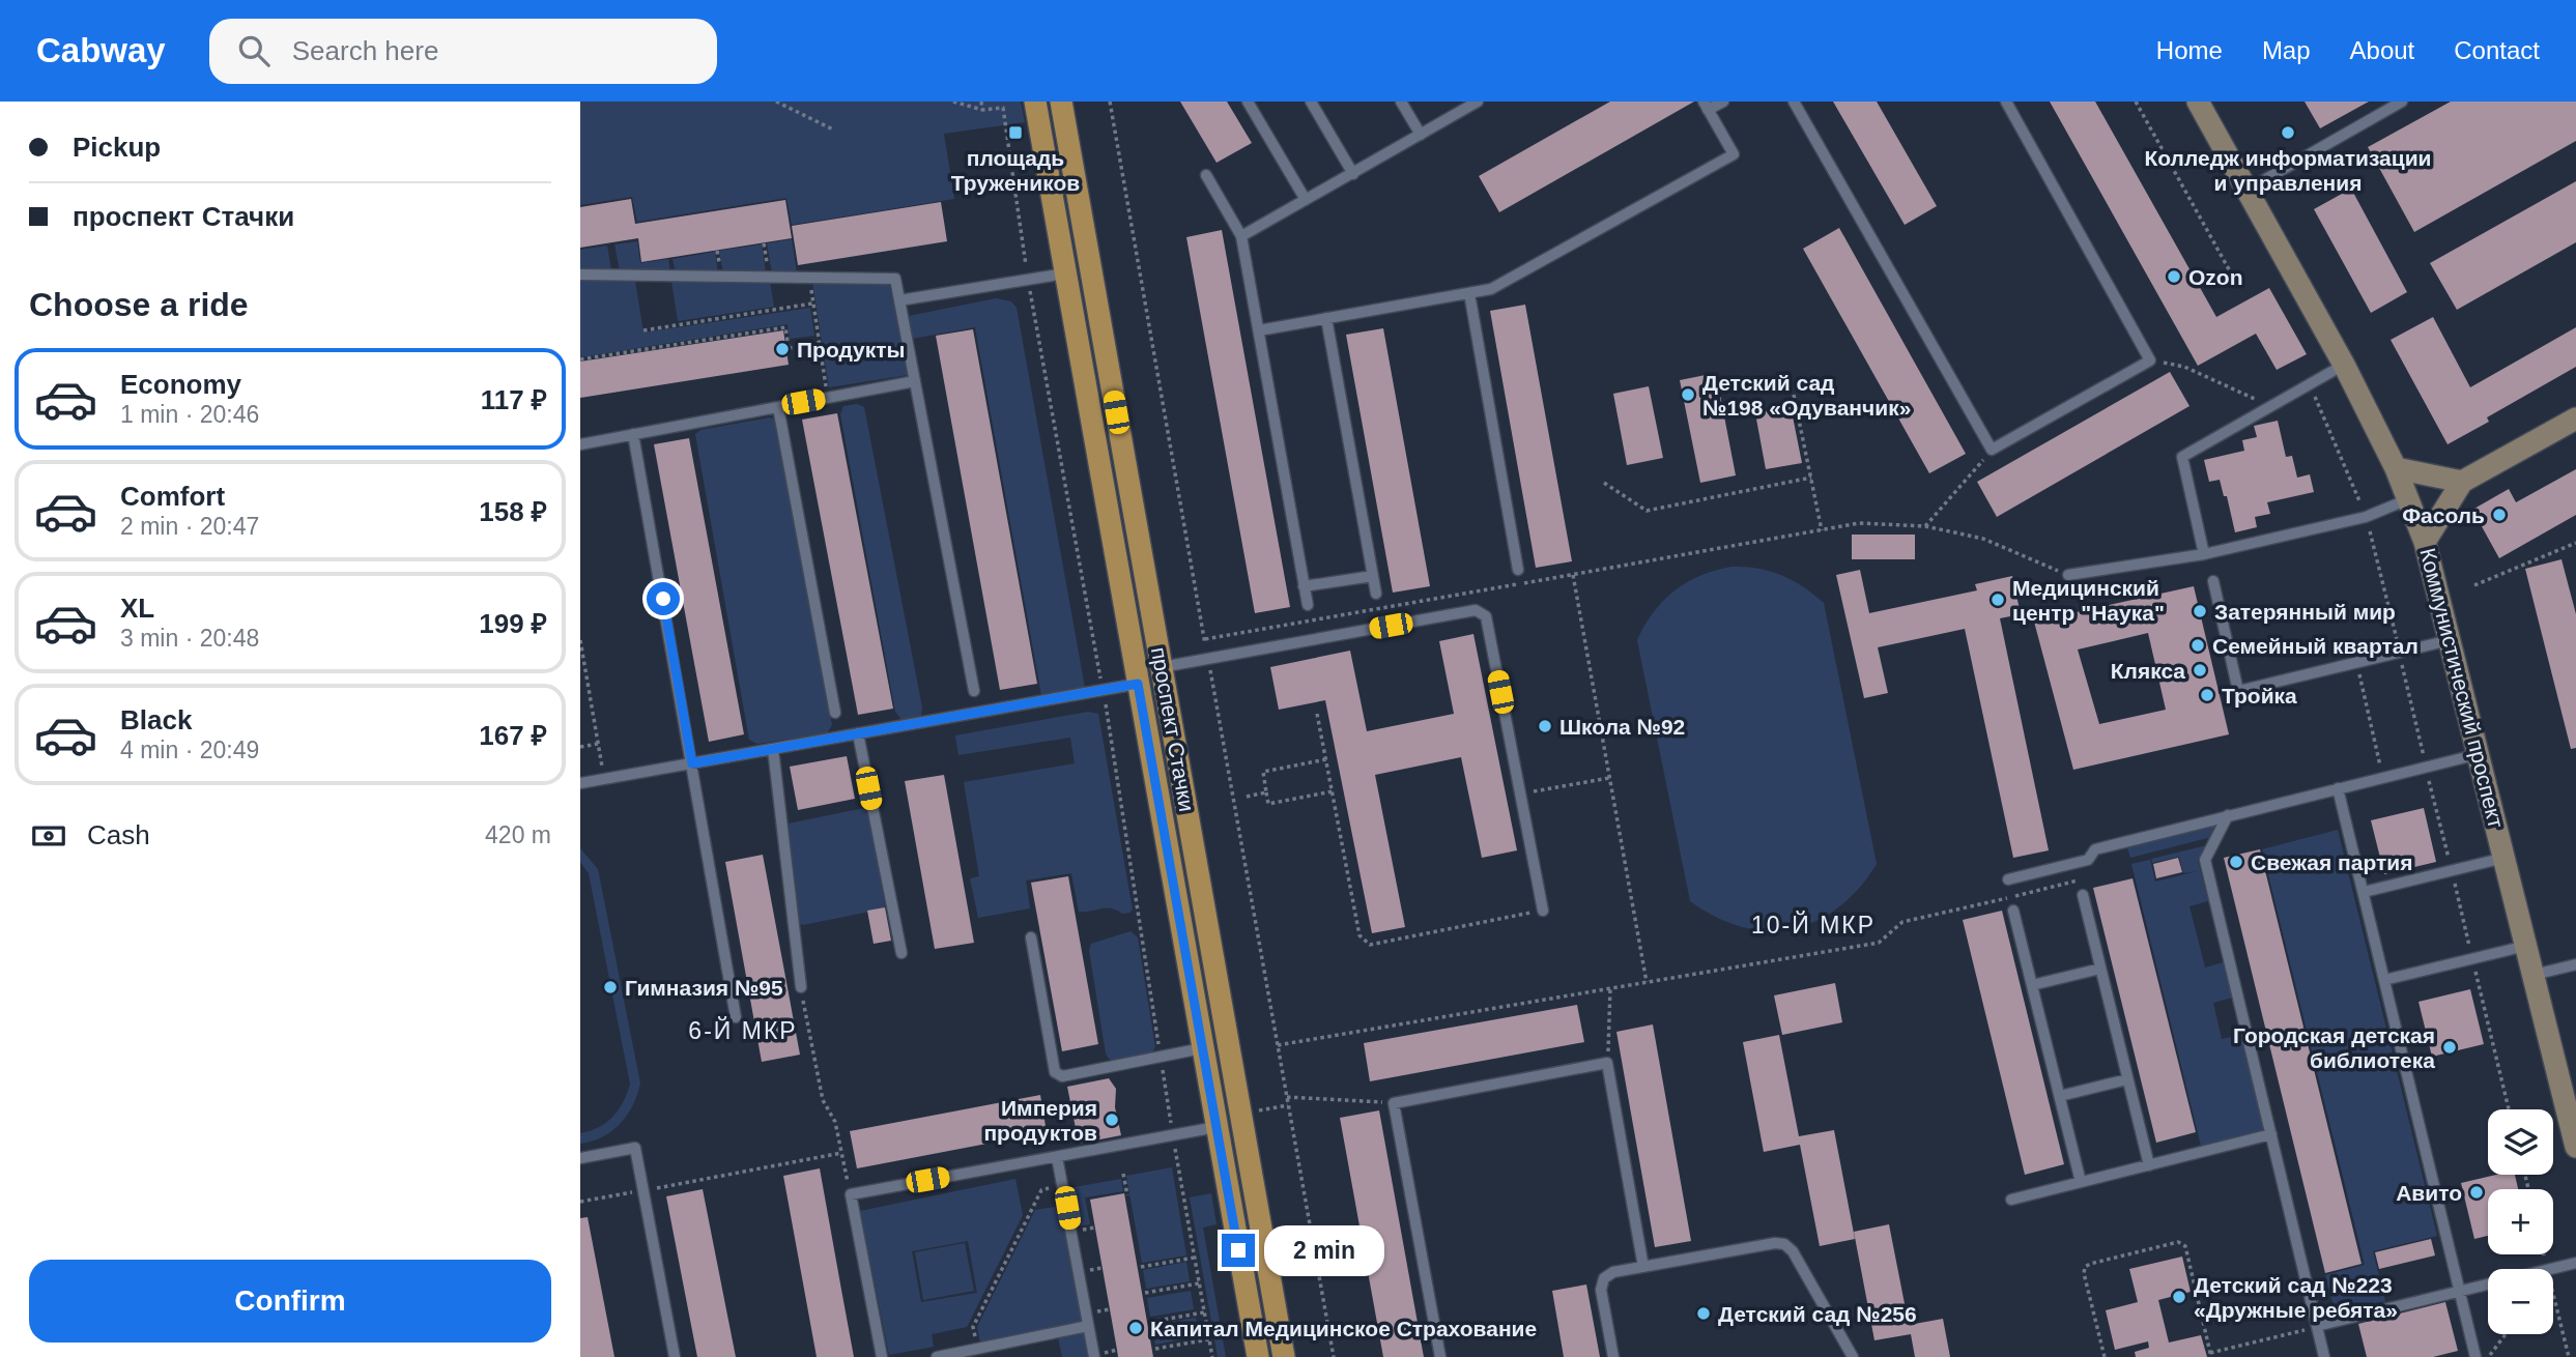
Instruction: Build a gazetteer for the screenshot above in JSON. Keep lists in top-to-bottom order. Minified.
{"streets":{"main road":["Коммунистический проспект","проспект Стачки"]},"districts":["10-Й МКР","6-Й МКР"],"places":{"transit":["площадь Тружеников"],"other":["Колледж информатизации и управления","Ozon","Продукты","Детский сад №198 «Одуванчик»","Фасоль","Медицинский центр \"Наука\"","Затерянный мир","Семейный квартал","Клякса","Тройка","Школа №92","Свежая партия","Гимназия №95","Городская детская библиотека","Империя продуктов","Авито","Детский сад №223 «Дружные ребята»","Детский сад №256","Капитал Медицинское Страхование"]},"page":{"header":"Cabway","search":"Search here","nav":["Home","Map","About","Contact"],"banner":["Pickup","проспект Стачки"],"heading":"Choose a ride","list":[{"name":"Economy","note":"1 min · 20:46","value":"117 ₽"},{"name":"Comfort","note":"2 min · 20:47","value":"158 ₽"},{"name":"XL","note":"3 min · 20:48","value":"199 ₽"},{"name":"Black","note":"4 min · 20:49","value":"167 ₽"}],"pay":["Cash","420 m"],"map_buttons":["+","−"],"bubble":"2 min","buttons":"Confirm"}}
